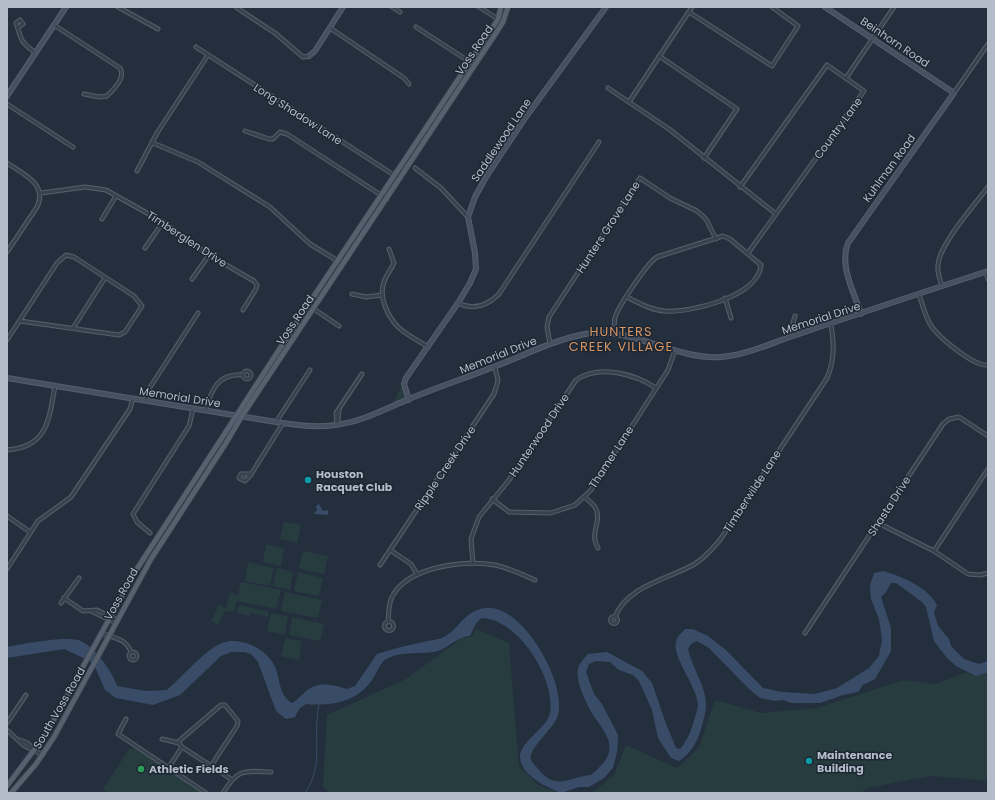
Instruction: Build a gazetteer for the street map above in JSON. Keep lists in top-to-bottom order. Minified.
{"streets":{"main road":["Voss Road","South Voss Road"],"street":["Beinhorn Road","Long Shadow Lane","Country Lane","Saddlewood Lane","Kuhlman Road","Hunters Grove Lane","Timberglen Drive","Memorial Drive","Hunterwood Drive","Thamer Lane","Ripple Creek Drive","Timberwilde Lane","Shasta Drive"]},"crossings":[["Beinhorn Road","Kuhlman Road"],["Voss Road","Long Shadow Lane"],["Voss Road","Memorial Drive"],["Voss Road","South Voss Road"],["Kuhlman Road","Memorial Drive"],["Hunters Grove Lane","Memorial Drive"],["Memorial Drive","Thamer Lane"],["Memorial Drive","Ripple Creek Drive"],["Memorial Drive","Timberwilde Lane"],["Hunterwood Drive","Thamer Lane"]],"districts":["HUNTERS CREEK VILLAGE"],"places":["Houston Racquet Club","Maintenance Building","Athletic Fields"]}
